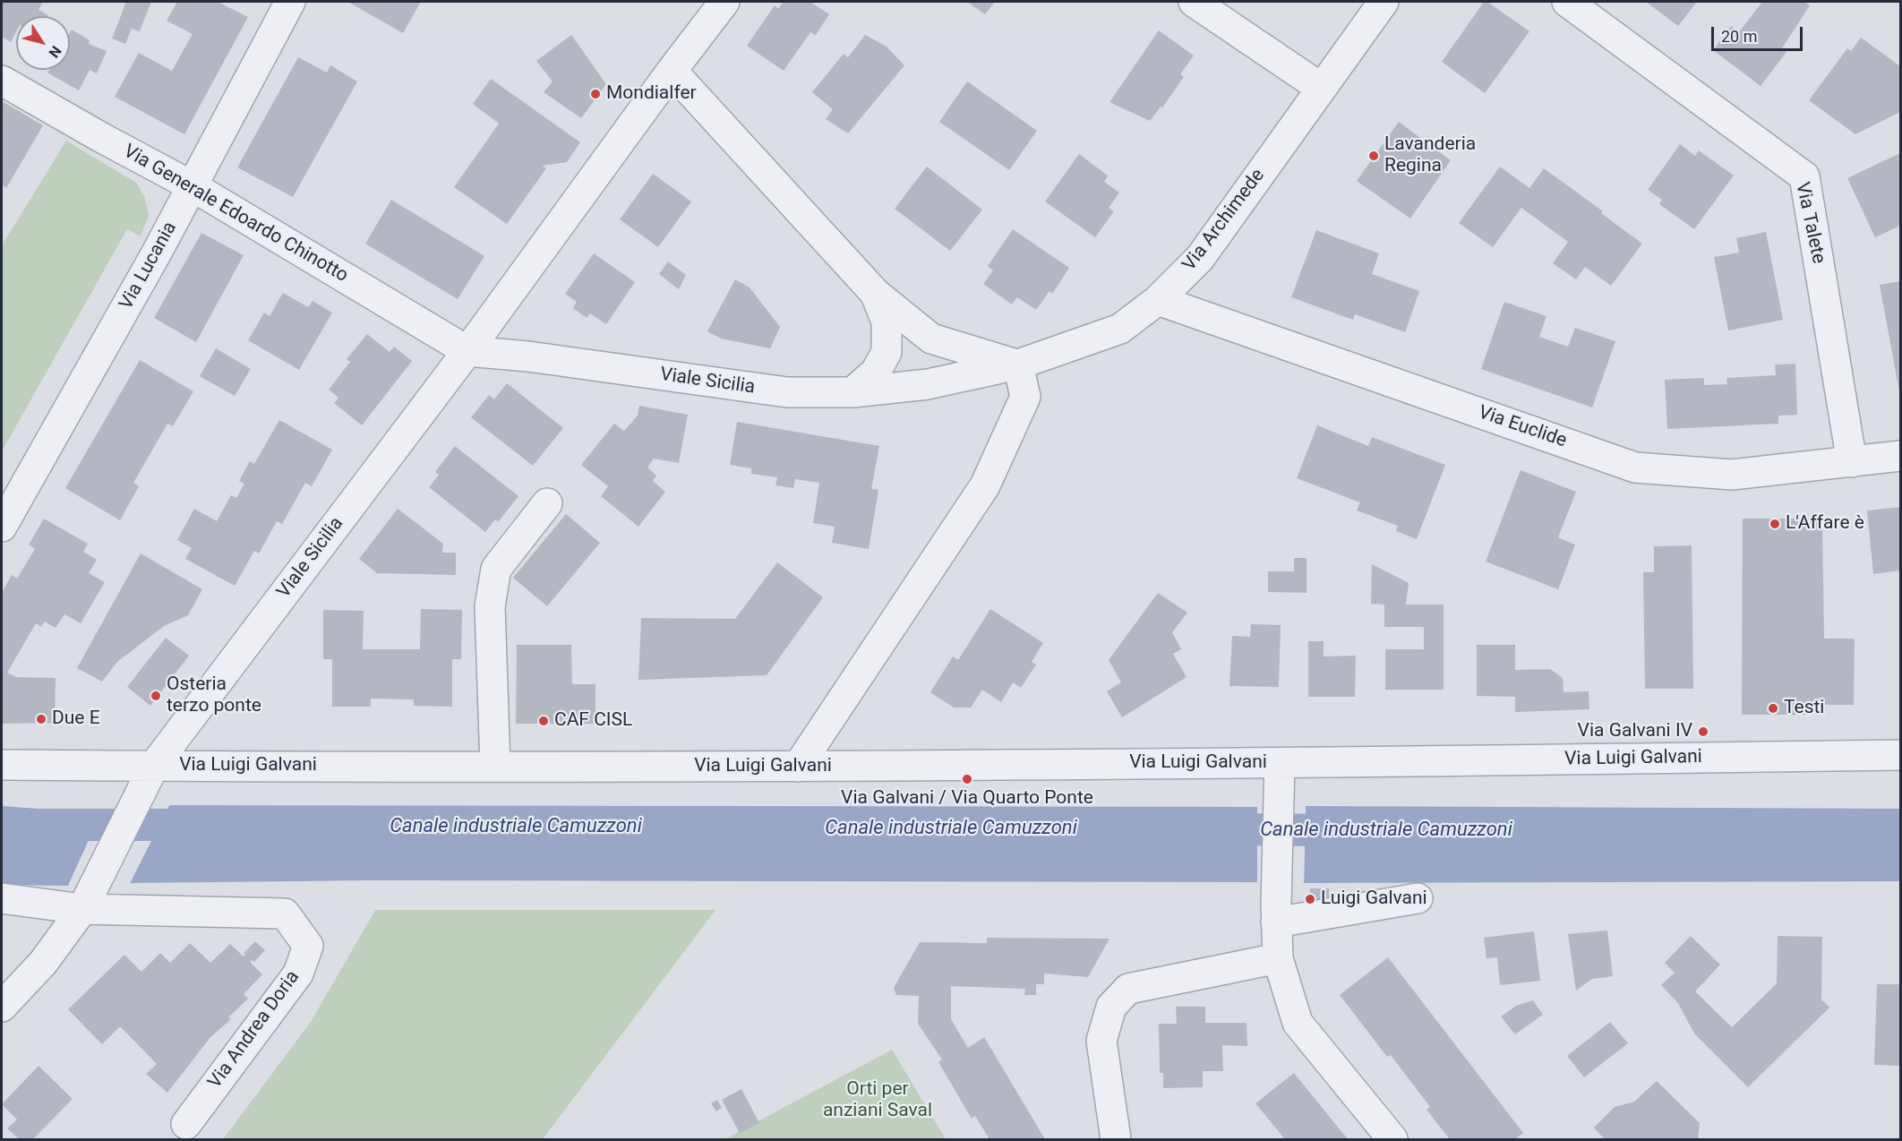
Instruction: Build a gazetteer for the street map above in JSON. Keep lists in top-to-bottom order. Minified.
{"streets":{"street":["Via Generale Edoardo Chinotto","Via Archimede","Via Talete","Via Lucania","Viale Sicilia","Via Euclide","Via Luigi Galvani","Via Andrea Doria"]},"crossings":[["Via Generale Edoardo Chinotto","Via Lucania"],["Via Generale Edoardo Chinotto","Viale Sicilia"],["Via Archimede","Viale Sicilia"],["Via Archimede","Via Euclide"],["Via Talete","Via Euclide"],["Viale Sicilia","Via Luigi Galvani"]],"water":["Canale industriale Camuzzoni"],"parks":["Orti per anziani Saval"],"places":["Mondialfer","Lavanderia Regina","L'Affare è","Osteria terzo ponte","Testi","Due E","CAF CISL","Via Galvani IV","Via Galvani / Via Quarto Ponte","Luigi Galvani"],"scale_bar":"20 m","north":"bottom right"}
